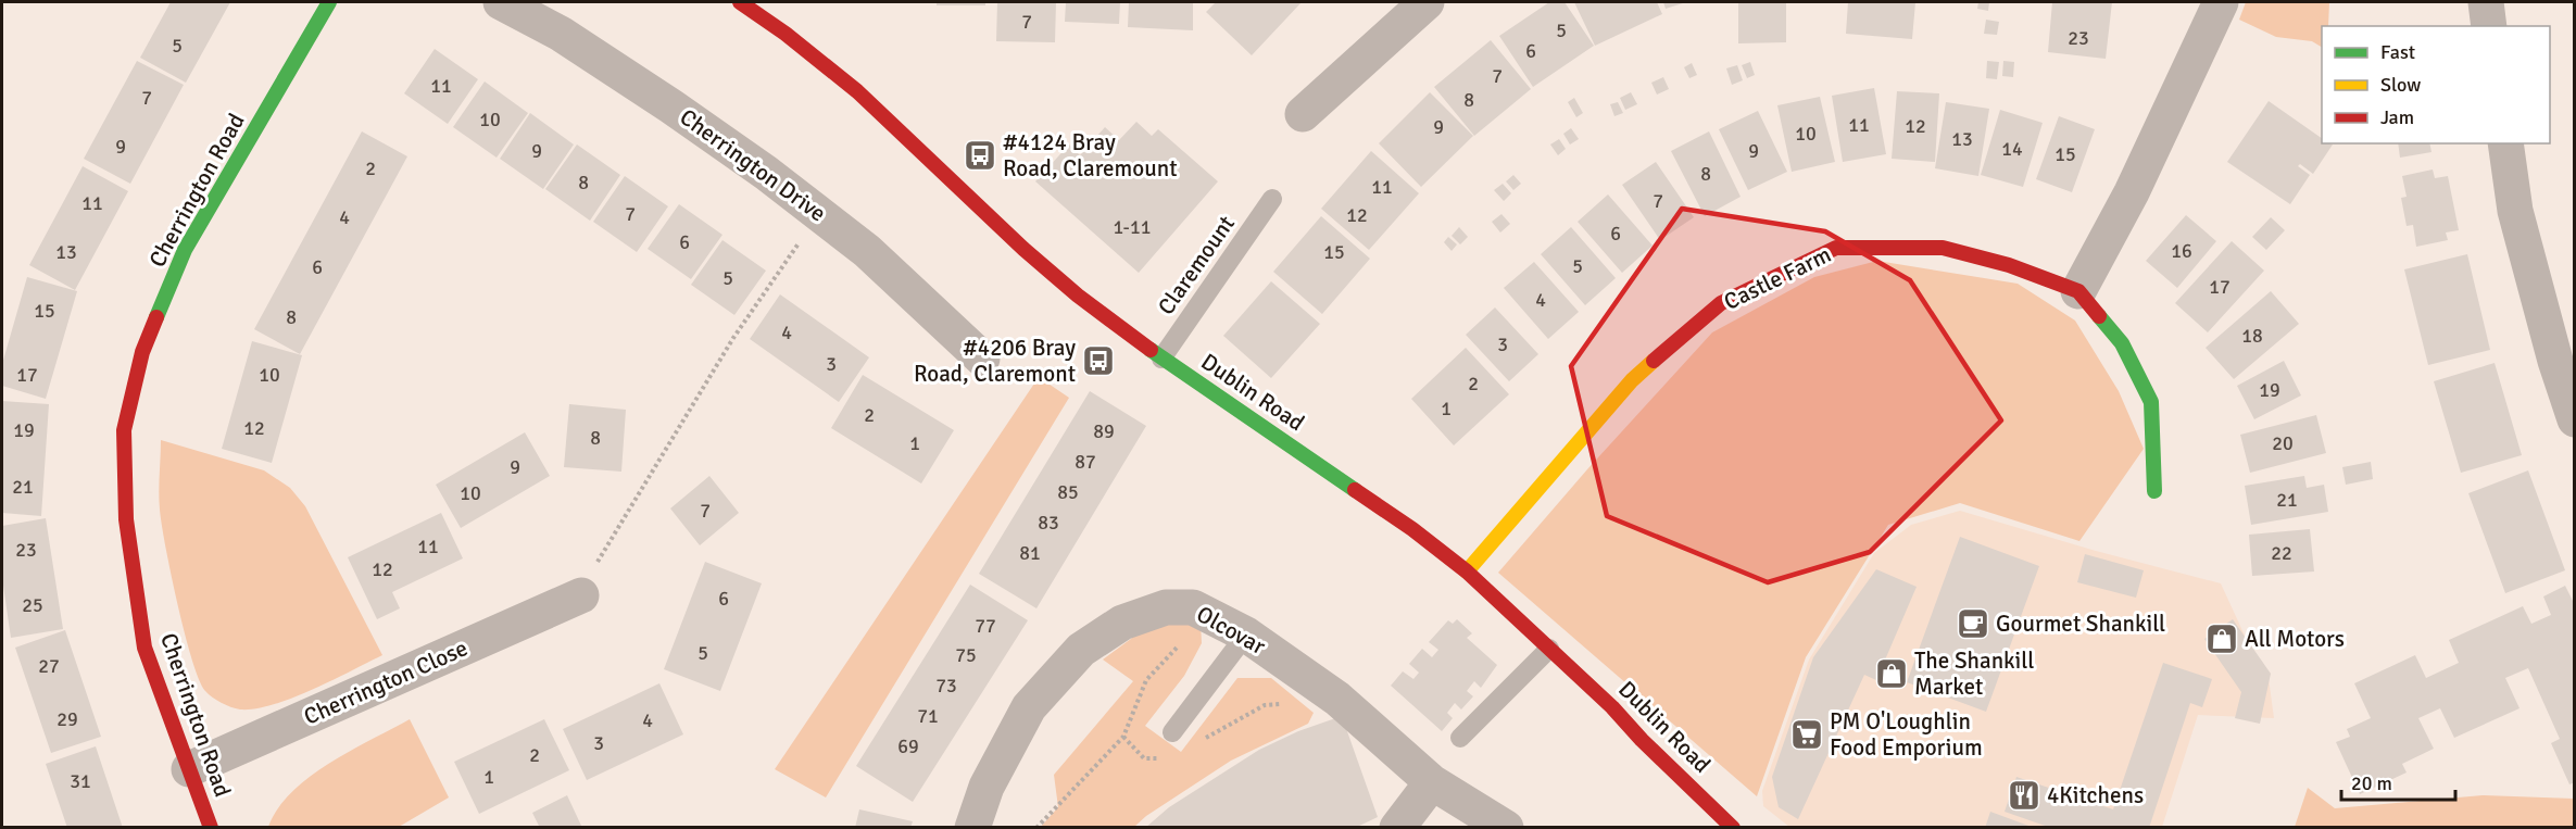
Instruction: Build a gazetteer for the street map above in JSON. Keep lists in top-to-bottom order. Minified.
{"streets":{"street":["Cherrington Drive","Cherrington Road","Castle Farm","Dublin Road","Olcovar","Cherrington Close"],"lane":["Claremount"]},"crossings":[["Cherrington Road","Cherrington Close"],["Claremount","Dublin Road"],["Castle Farm","Dublin Road"]],"places":{"bus stop":["#4124 Bray Road, Claremount","#4206 Bray Road, Claremont"],"cafe":["Gourmet Shankill"],"shop":["All Motors","The Shankill Market"],"supermarket":["PM O'Loughlin Food Emporium"],"restaurant":["4Kitchens"]},"house_numbers":["7","5","23","5","6","7","11","7","8","10","11","12","9","10","13","9","14","9","9","15","2","8","8","11","7","11","7","12","4","1-11","6","6","16","13","15","5","6","5","17","4","15","8","4","18","3","3","17","10","2","19","1","2","12","19","89","8","1","20","87","9","21","85","10","21","7","83","11","23","81","22","12","6","25","77","5","75","27","73","71","29","4","3","69","2","1","31"],"legend":["Fast","Slow","Jam"],"scale_bar":"20 m"}
